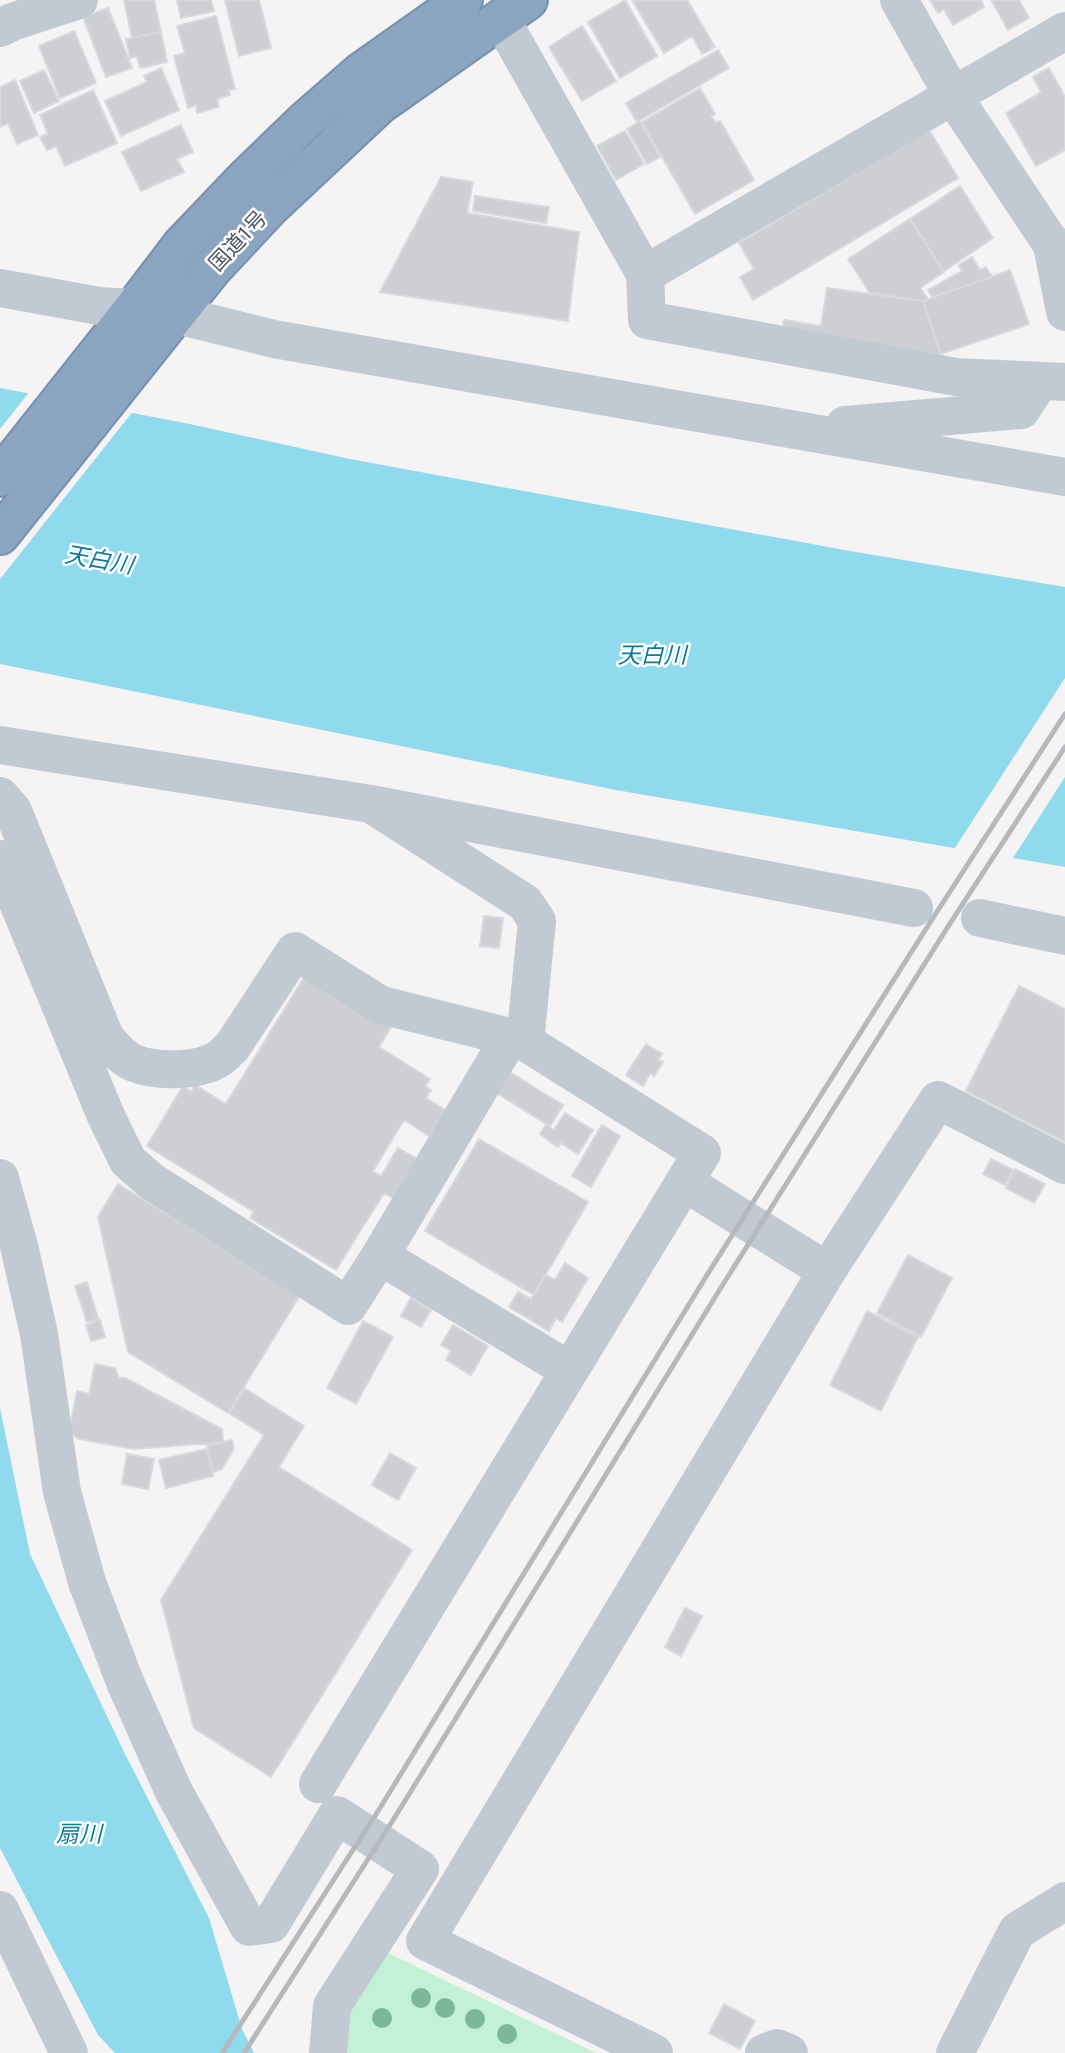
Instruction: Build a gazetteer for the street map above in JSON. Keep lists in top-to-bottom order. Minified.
{"streets":{"highway":["国道1号"]},"water":["天白川","扇川"]}
